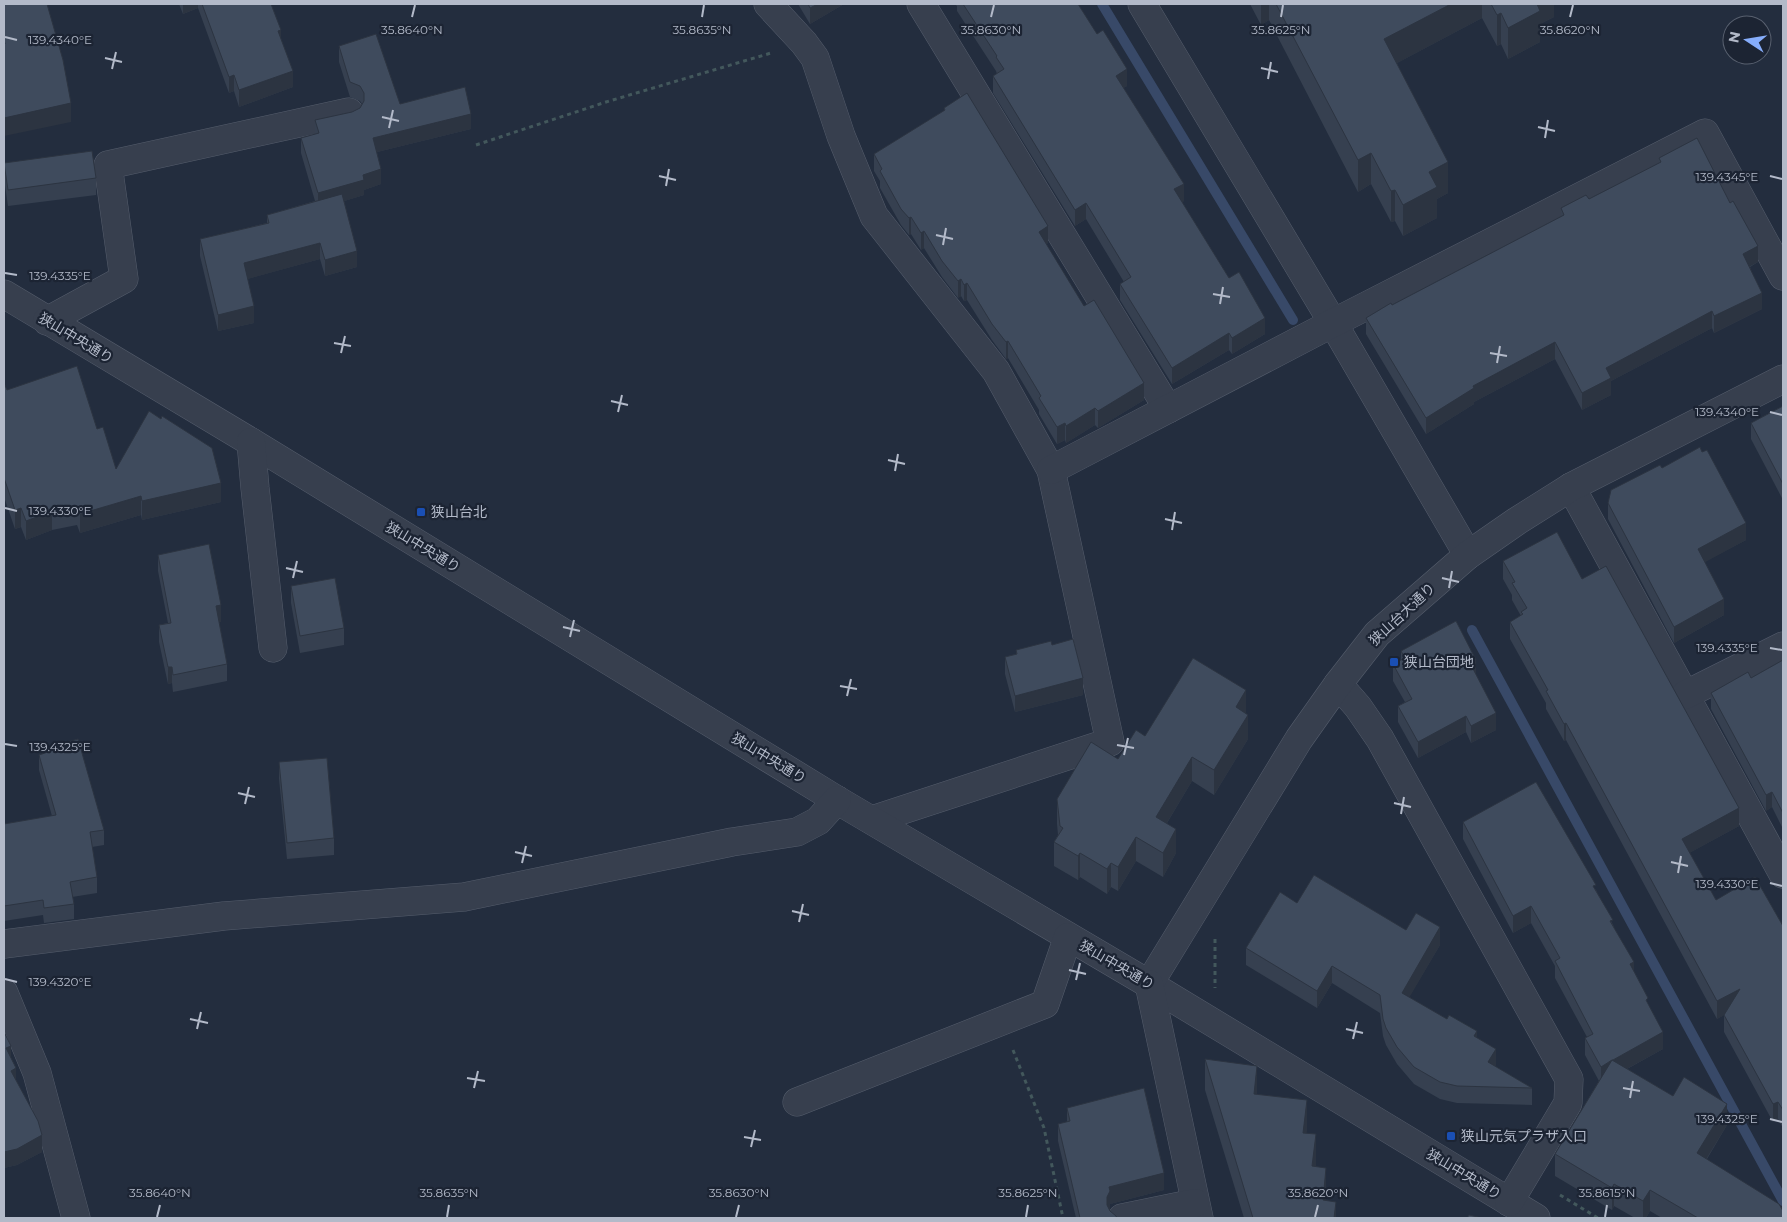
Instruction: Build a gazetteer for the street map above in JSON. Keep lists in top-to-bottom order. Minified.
{"streets":{"street":["狭山中央通り","狭山台大通り"]},"crossings":[["狭山中央通り","狭山台大通り"]],"places":{"transit":["狭山台北","狭山台団地","狭山元気プラザ入口"]},"north":"left","coordinates":["35.8640°N","35.8635°N","35.8630°N","35.8625°N","35.8620°N","139.4340°E","139.4345°E","139.4335°E","139.4330°E","139.4325°E","139.4320°E","35.8615°N"]}
